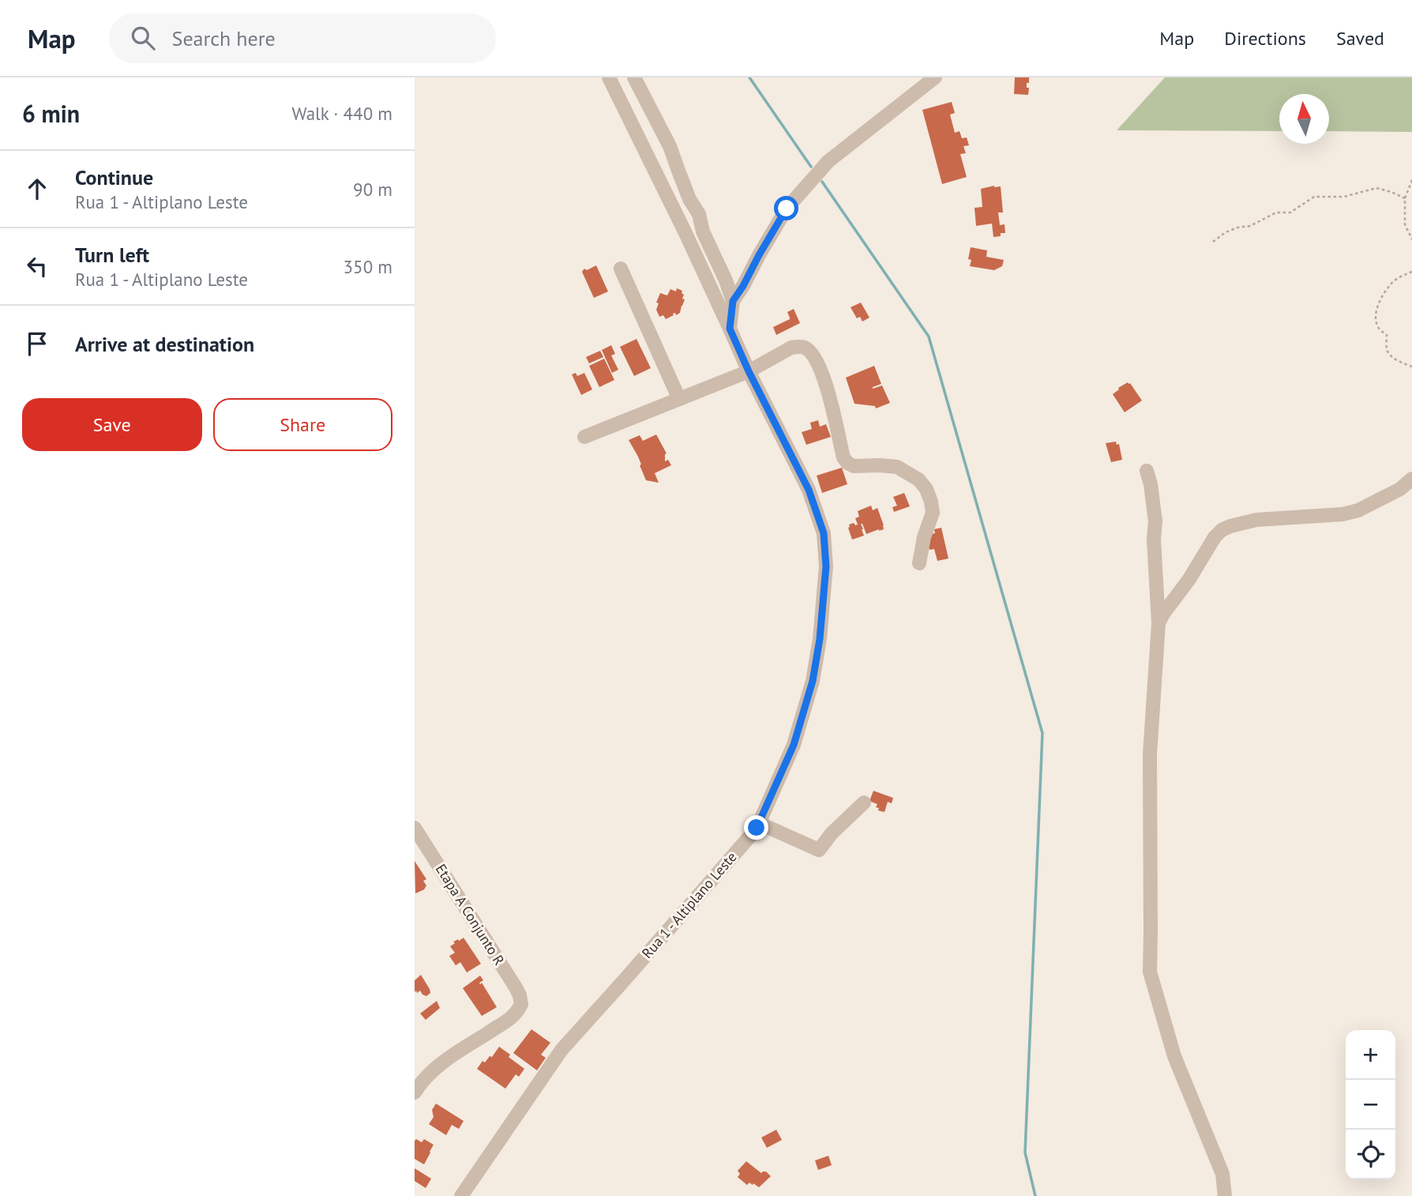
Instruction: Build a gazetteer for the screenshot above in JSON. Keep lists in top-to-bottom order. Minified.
{"streets":{"street":["Rua 1 - Altiplano Leste","Etapa A Conjunto R"]},"north":"top","page":{"header":"Map","search":"Search here","nav":["Map","Directions","Saved"],"heading":["6 min","Walk · 440 m"],"list":[["Continue","Rua 1 - Altiplano Leste","90 m"],["Turn left","Rua 1 - Altiplano Leste","350 m"],"Arrive at destination"],"buttons":["Save","Share"],"map_buttons":["+","−"]}}
